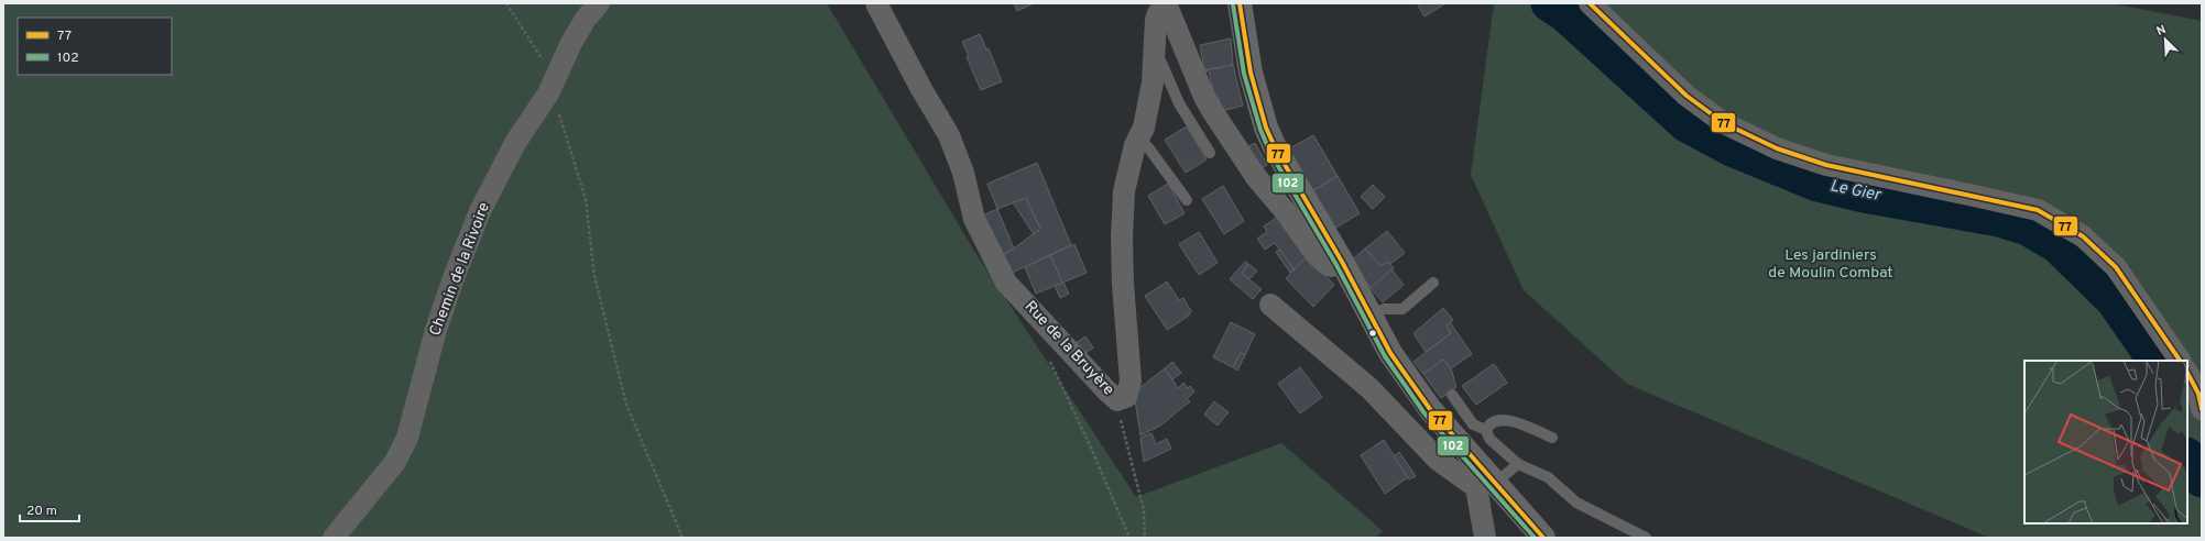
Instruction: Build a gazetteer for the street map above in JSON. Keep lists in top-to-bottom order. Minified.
{"streets":{"street":["Chemin de la Rivoire","Rue de la Bruyère"]},"water":["Le Gier"],"parks":["Les jardiniers de Moulin Combat"],"lines":["transit line 77","transit line 102"],"legend":["77","102"],"scale_bar":"20 m","north":"top left"}
